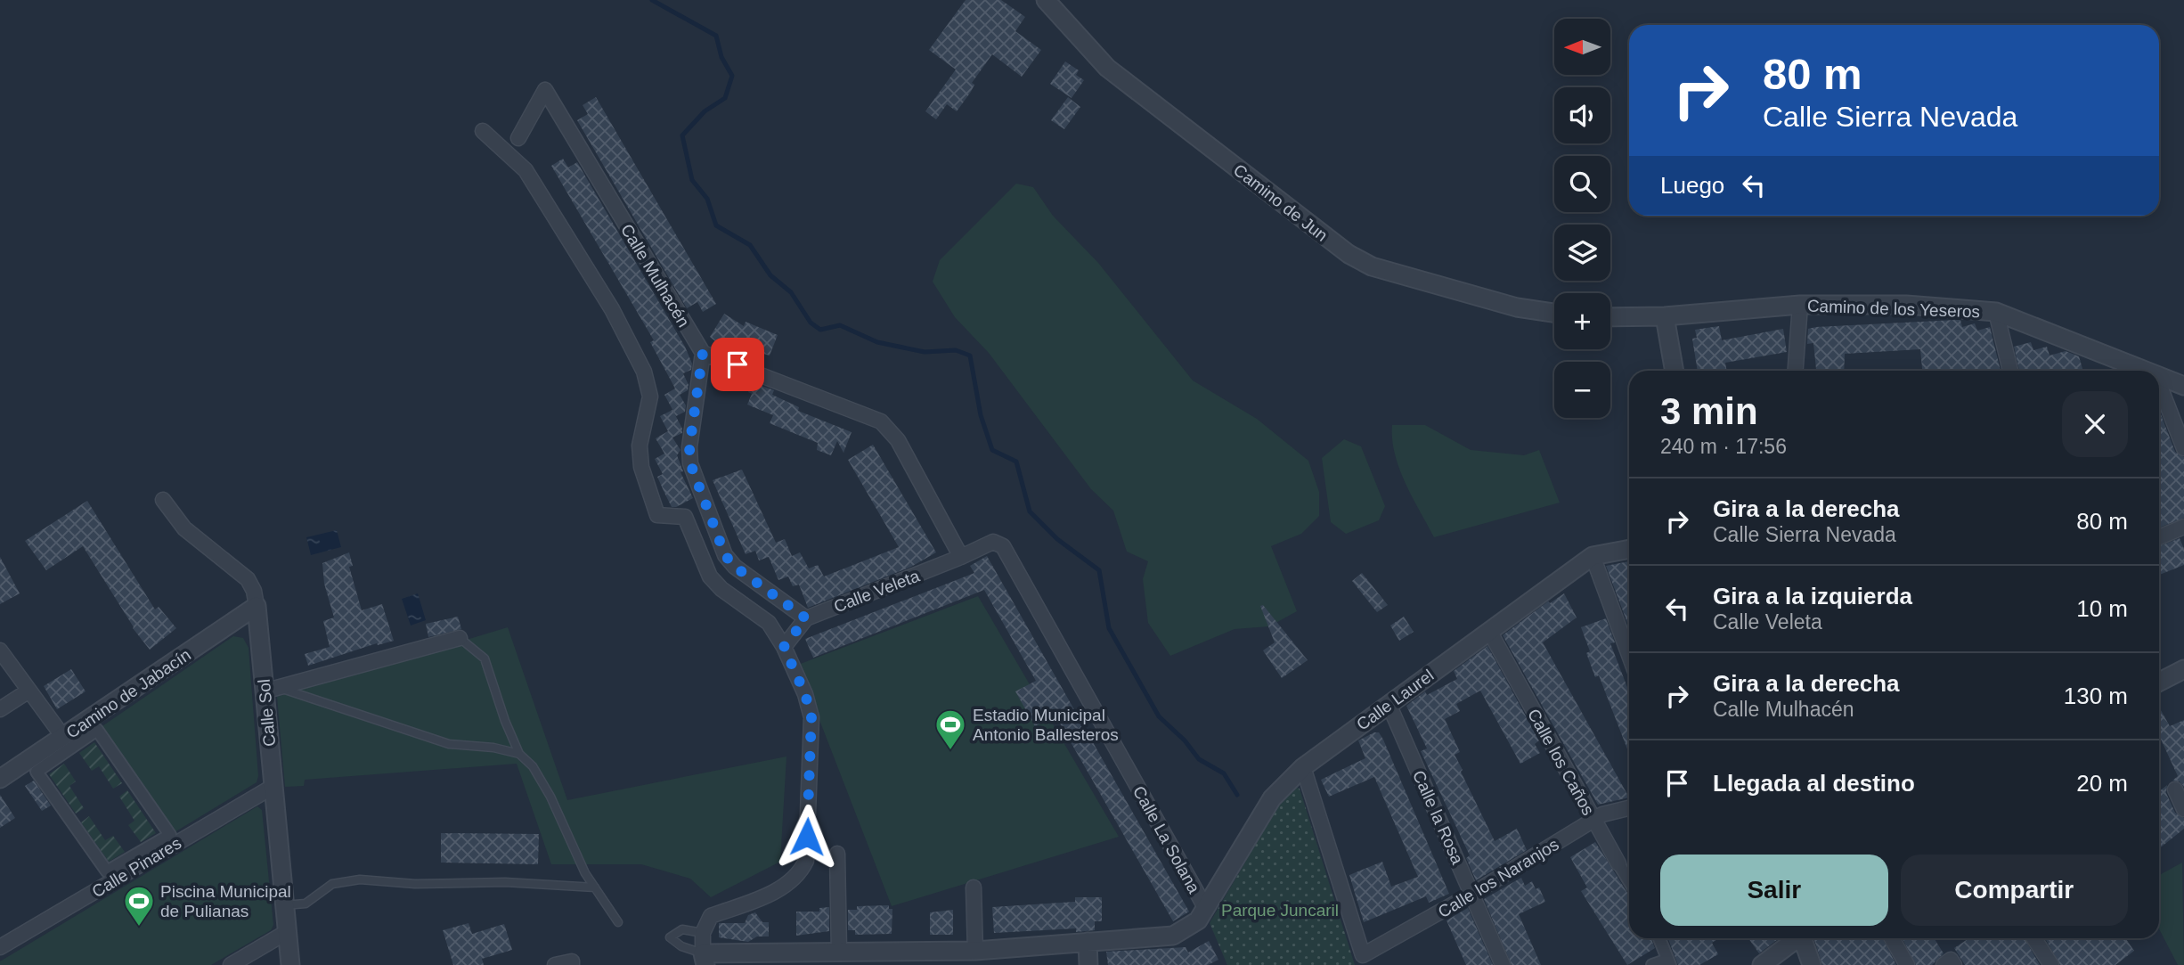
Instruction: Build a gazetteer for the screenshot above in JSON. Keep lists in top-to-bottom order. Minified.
{"streets":{"street":["Camino de Jun","Calle Mulhacén","Camino de los Yeseros","Calle Veleta","Camino de Jabacín","Calle Laurel","Calle Sol","Calle los Caños","Calle la Rosa","Calle La Solana","Calle Pinares","Calle los Naranjos"]},"crossings":[["Calle Veleta","Calle La Solana"],["Camino de Jabacín","Calle Sol"],["Calle Laurel","Calle los Caños"],["Calle Laurel","Calle la Rosa"],["Calle Laurel","Calle La Solana"],["Calle Laurel","Calle los Naranjos"],["Calle Sol","Calle Pinares"],["Calle los Caños","Calle los Naranjos"],["Calle la Rosa","Calle los Naranjos"]],"parks":["Parque Juncaril"],"places":{"sports":["Estadio Municipal Antonio Ballesteros","Piscina Municipal de Pulianas"]},"north":"left","page":{"map_buttons":["+","−"],"turn":["80 m","Calle Sierra Nevada"],"then":"Luego","heading":["3 min","240 m · 17:56"],"list":[{"name":"Gira a la derecha","note":"Calle Sierra Nevada","value":"80 m"},{"name":"Gira a la izquierda","note":"Calle Veleta","value":"10 m"},{"name":"Gira a la derecha","note":"Calle Mulhacén","value":"130 m"},{"name":"Llegada al destino","value":"20 m"}],"buttons":["Salir","Compartir"]}}
